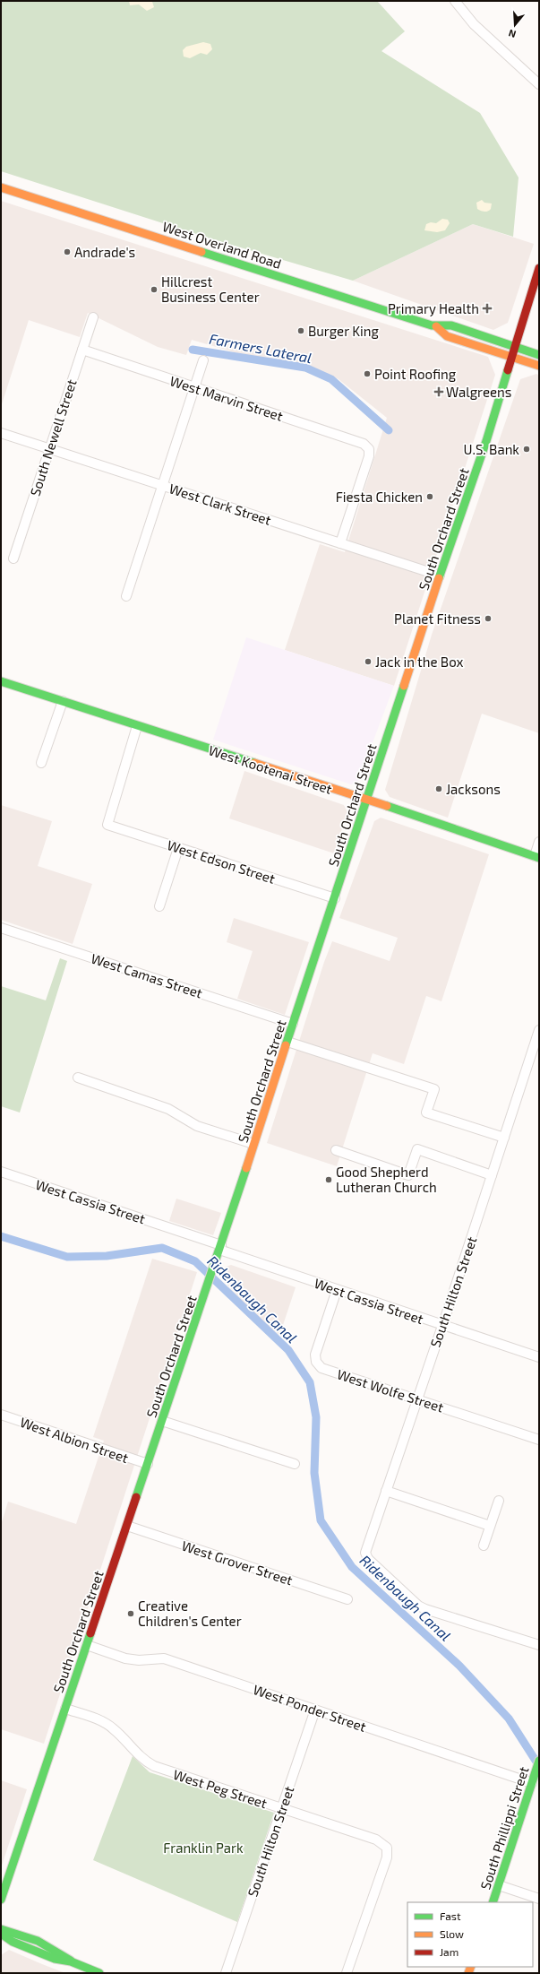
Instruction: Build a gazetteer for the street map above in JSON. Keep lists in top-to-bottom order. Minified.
{"streets":{"main road":["West Overland Road","South Orchard Street","West Kootenai Street","South Phillippi Street"],"street":["West Marvin Street","South Newell Street","West Clark Street","West Edson Street","West Camas Street","West Cassia Street","South Hilton Street","West Wolfe Street","West Albion Street","West Grover Street","West Ponder Street","West Peg Street"]},"crossings":[["West Overland Road","South Orchard Street"],["West Marvin Street","South Newell Street"],["West Marvin Street","West Clark Street"],["South Newell Street","West Clark Street"],["West Clark Street","South Orchard Street"],["South Orchard Street","West Kootenai Street"],["South Orchard Street","West Edson Street"],["South Orchard Street","West Camas Street"],["South Orchard Street","West Cassia Street"],["South Orchard Street","West Albion Street"],["South Orchard Street","West Grover Street"],["South Orchard Street","West Ponder Street"],["South Orchard Street","West Peg Street"],["West Kootenai Street","West Edson Street"],["West Cassia Street","South Hilton Street"],["West Cassia Street","West Wolfe Street"],["South Hilton Street","West Wolfe Street"],["South Hilton Street","West Ponder Street"],["South Hilton Street","West Peg Street"],["West Ponder Street","South Phillippi Street"]],"water":["Farmers Lateral","Ridenbaugh Canal"],"parks":["Franklin Park"],"places":{"other":["Andrade's","Hillcrest Business Center","Burger King","Point Roofing","U.S. Bank","Fiesta Chicken","Planet Fitness","Jack in the Box","Jacksons","Good Shepherd Lutheran Church","Creative Children's Center"],"health":["Primary Health","Walgreens"]},"legend":["Fast","Slow","Jam"],"north":"bottom"}
